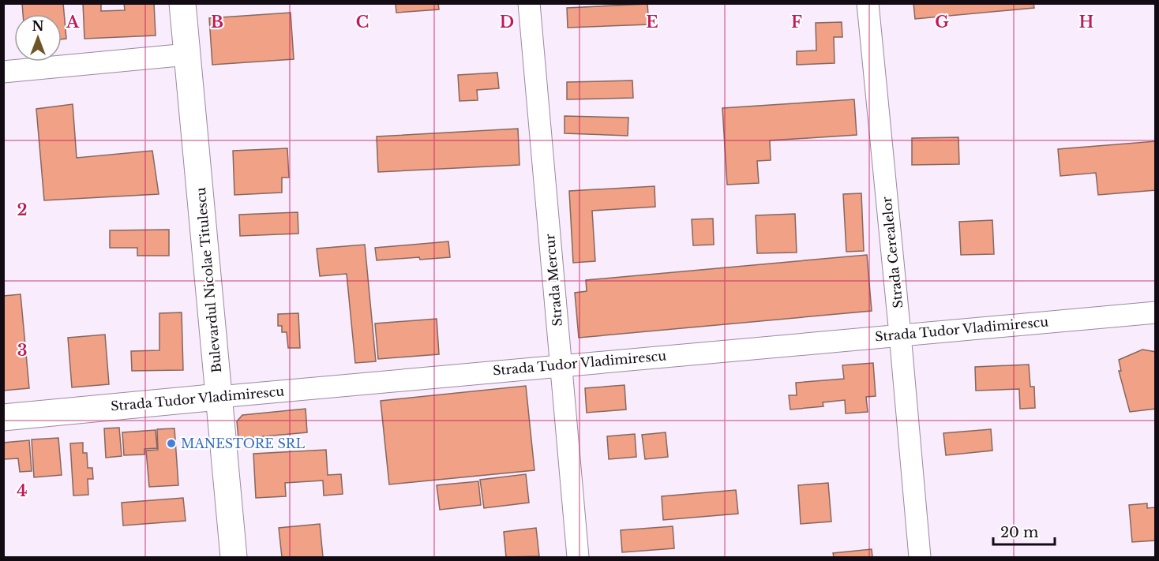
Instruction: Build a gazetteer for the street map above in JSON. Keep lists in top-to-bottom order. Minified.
{"streets":{"street":["Strada Cerealelor","Bulevardul Nicolae Titulescu","Strada Mercur","Strada Tudor Vladimirescu"]},"crossings":[["Strada Cerealelor","Strada Tudor Vladimirescu"],["Bulevardul Nicolae Titulescu","Strada Tudor Vladimirescu"],["Strada Mercur","Strada Tudor Vladimirescu"]],"places":["MANESTORE SRL"],"scale_bar":"20 m","north":"top","grid":{"columns":["A","B","C","D","E","F","G","H"],"rows":["2","3","4"]}}
